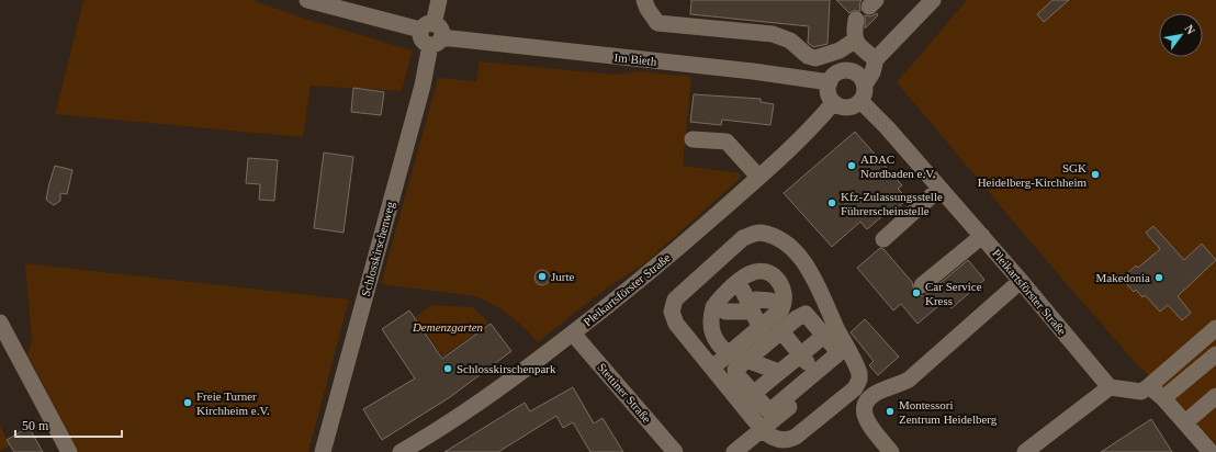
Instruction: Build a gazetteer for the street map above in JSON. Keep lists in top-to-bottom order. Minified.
{"streets":{"street":["Im Bieth","Schlosskirschenweg","Pleikartsförster Straße","Stettiner Straße"]},"crossings":[["Im Bieth","Schlosskirschenweg"],["Im Bieth","Pleikartsförster Straße"],["Pleikartsförster Straße","Stettiner Straße"]],"parks":["Demenzgarten"],"places":["ADAC Nordbaden e.V.","SGK Heidelberg-Kirchheim","Kfz-Zulassungsstelle Führerscheinstelle","Jurte","Makedonia","Car Service Kress","Schlosskirschenpark","Freie Turner Kirchheim e.V.","Montessori Zentrum Heidelberg"],"scale_bar":"50 m","north":"top right"}
